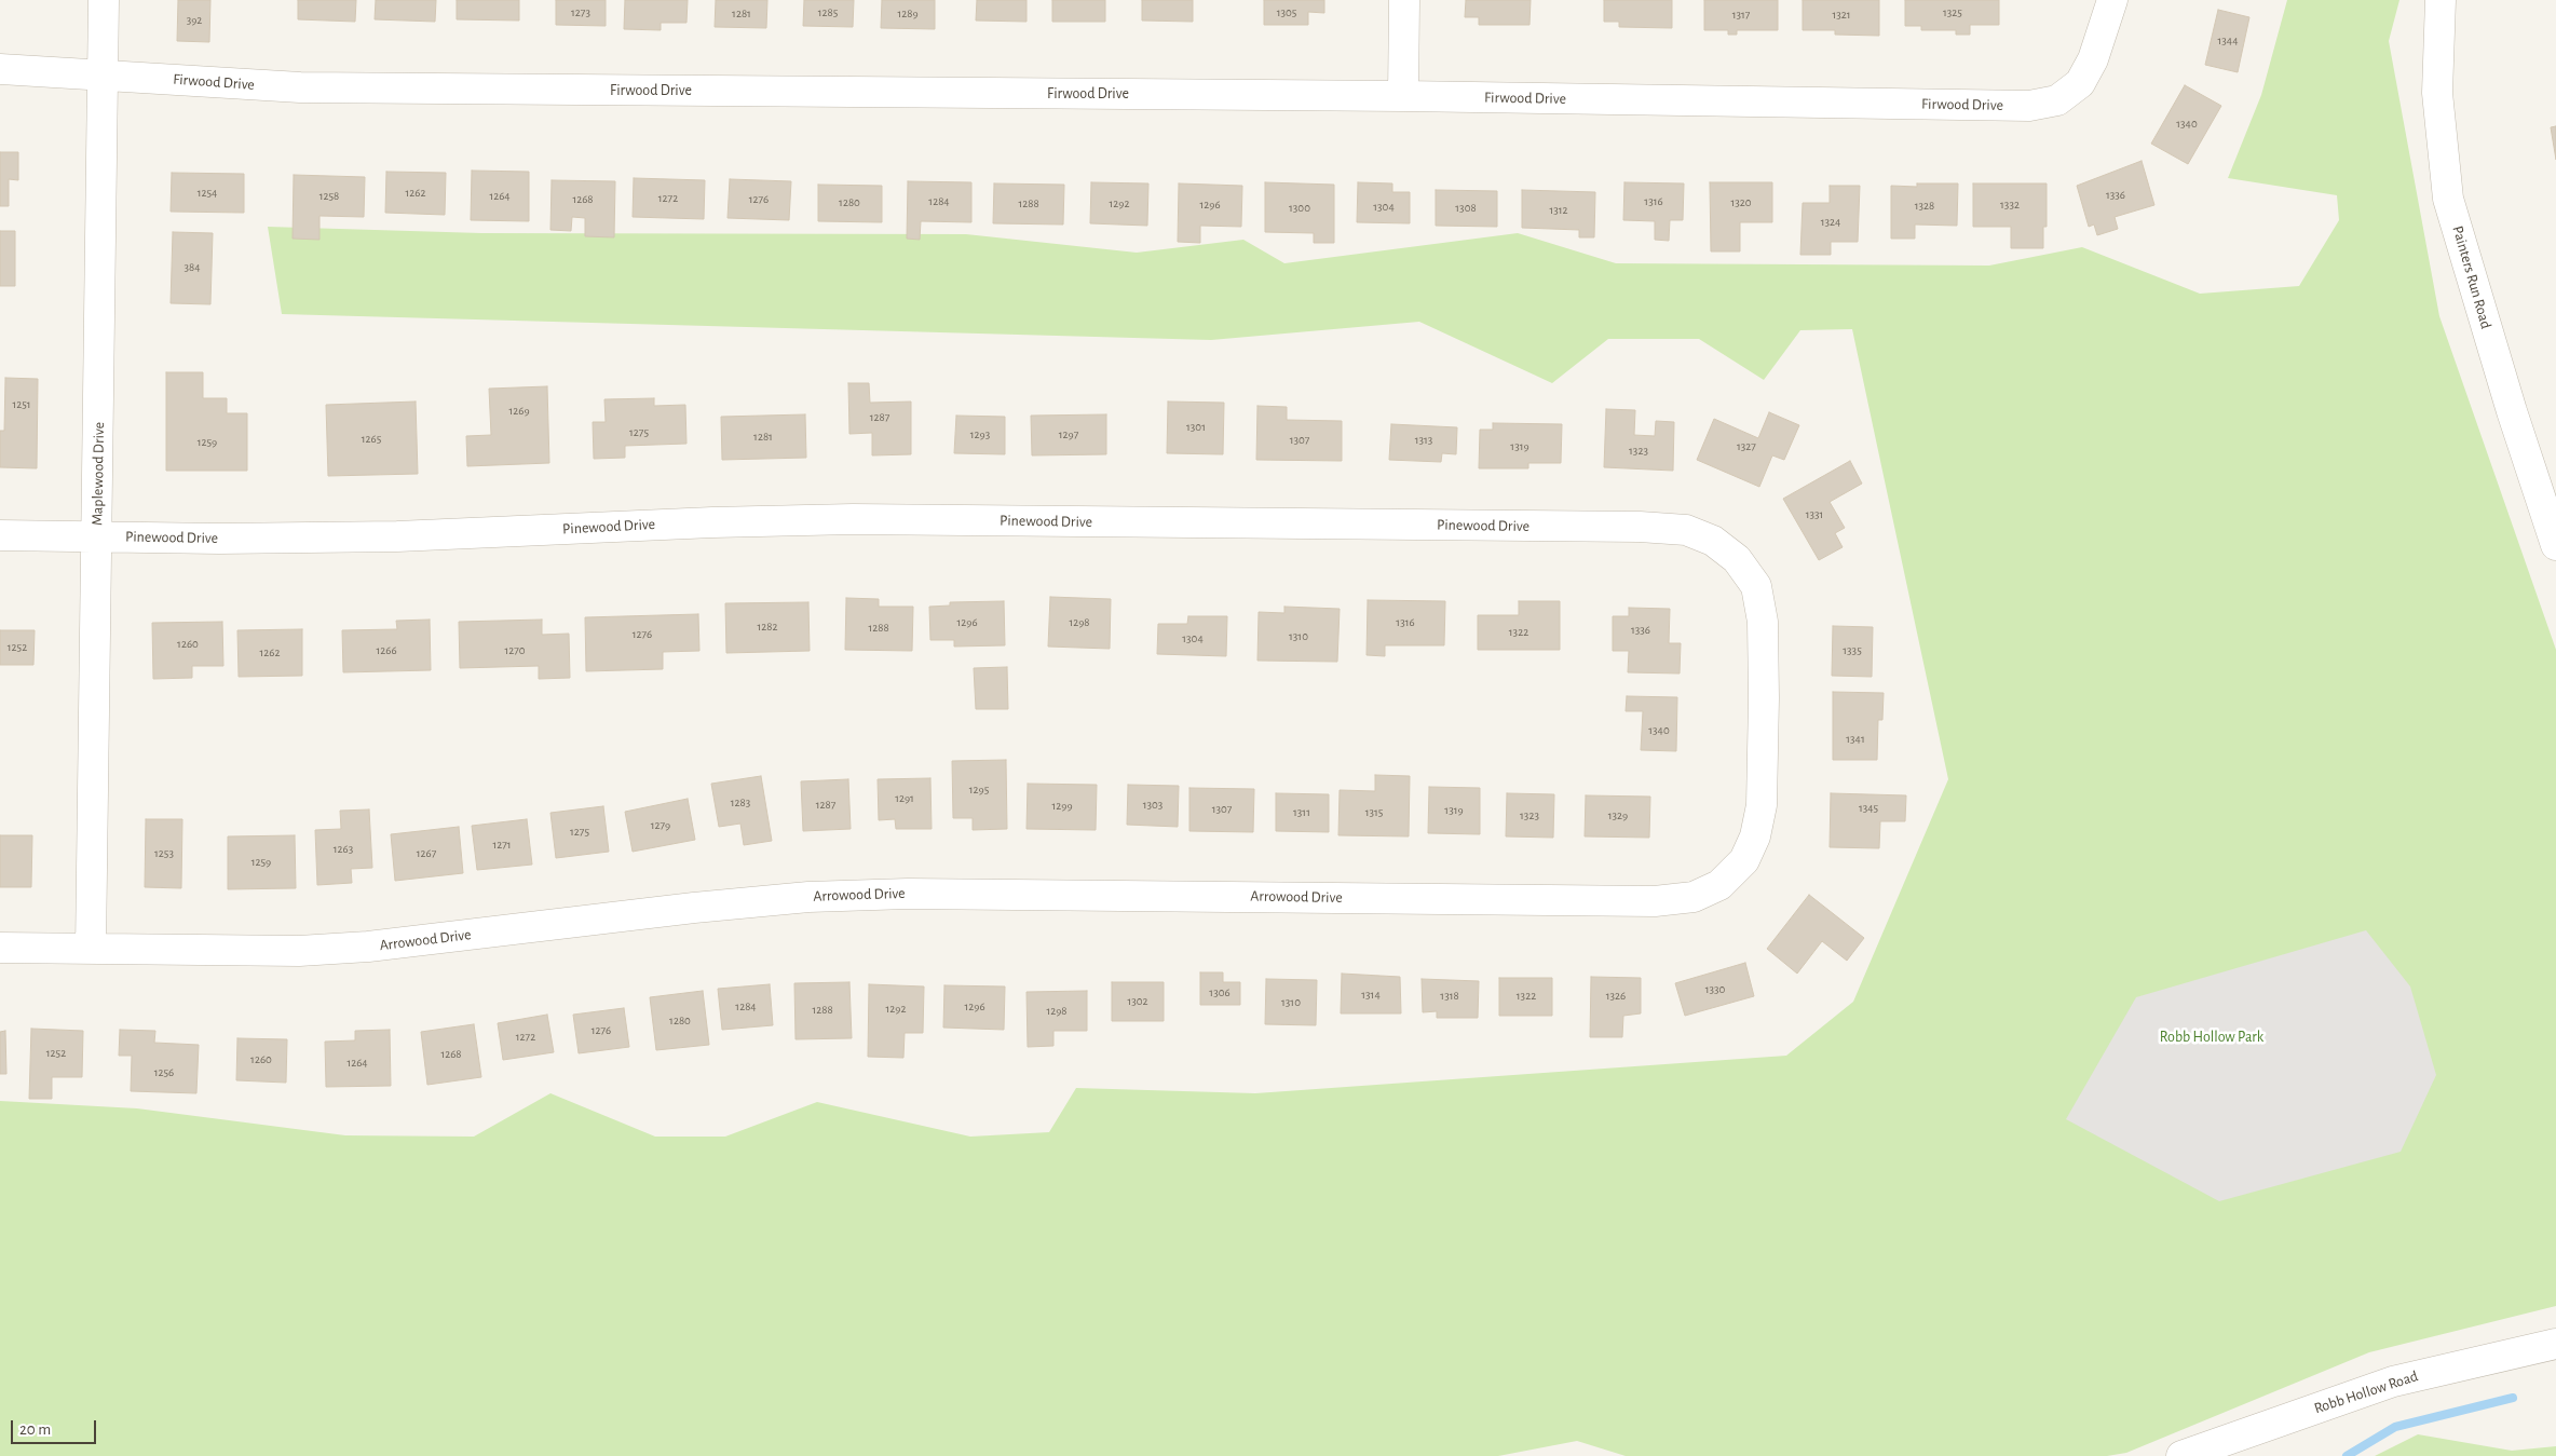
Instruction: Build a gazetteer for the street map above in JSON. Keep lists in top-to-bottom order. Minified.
{"streets":{"street":["Firwood Drive","Painters Run Road","Maplewood Drive","Pinewood Drive","Arrowood Drive","Robb Hollow Road"]},"crossings":[["Firwood Drive","Maplewood Drive"],["Maplewood Drive","Pinewood Drive"],["Maplewood Drive","Arrowood Drive"],["Pinewood Drive","Arrowood Drive"]],"parks":["Robb Hollow Park"],"house_numbers":["1273","1285","1305","1325","1281","1289","1317","1321","392","1344","1340","1254","1262","1336","1258","1264","1272","1268","1276","1284","1316","1280","1320","1288","1292","1296","1332","1328","1304","1300","1308","1312","1324","384","1251","1269","1287","1301","1275","1293","1297","1281","1265","1307","1313","1259","1319","1327","1323","1331","1296","1298","1316","1282","1288","1336","1322","1276","1310","1304","1260","1252","1266","1270","1335","1262","1340","1341","1295","1291","1283","1287","1303","1299","1345","1307","1319","1311","1315","1323","1329","1279","1275","1271","1263","1253","1267","1259","1330","1306","1314","1318","1322","1326","1302","1310","1284","1296","1292","1288","1298","1280","1276","1272","1252","1268","1260","1264","1256"],"scale_bar":"20 m"}
